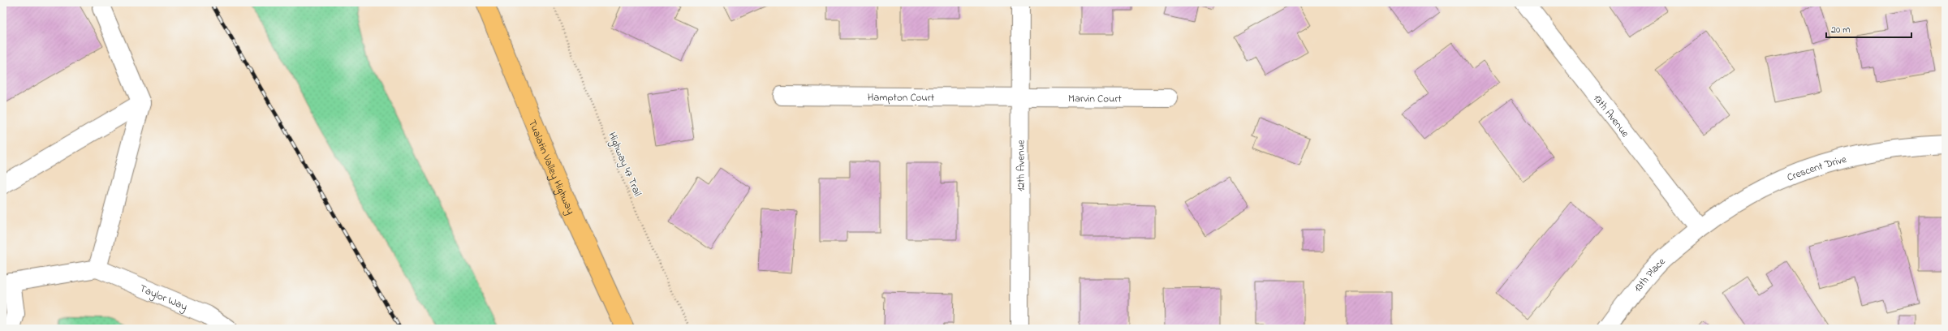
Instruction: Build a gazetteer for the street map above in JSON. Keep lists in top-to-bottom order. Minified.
{"streets":{"highway":["Tualatin Valley Highway"],"street":["Hampton Court","Marvin Court","13th Avenue","12th Avenue","Crescent Drive","13th Place","Taylor Way"],"path":["Highway 47 Trail"]},"crossings":[["Hampton Court","Marvin Court"],["Hampton Court","12th Avenue"],["Marvin Court","12th Avenue"],["13th Avenue","Crescent Drive"],["13th Avenue","13th Place"],["Crescent Drive","13th Place"]],"scale_bar":"20 m"}
